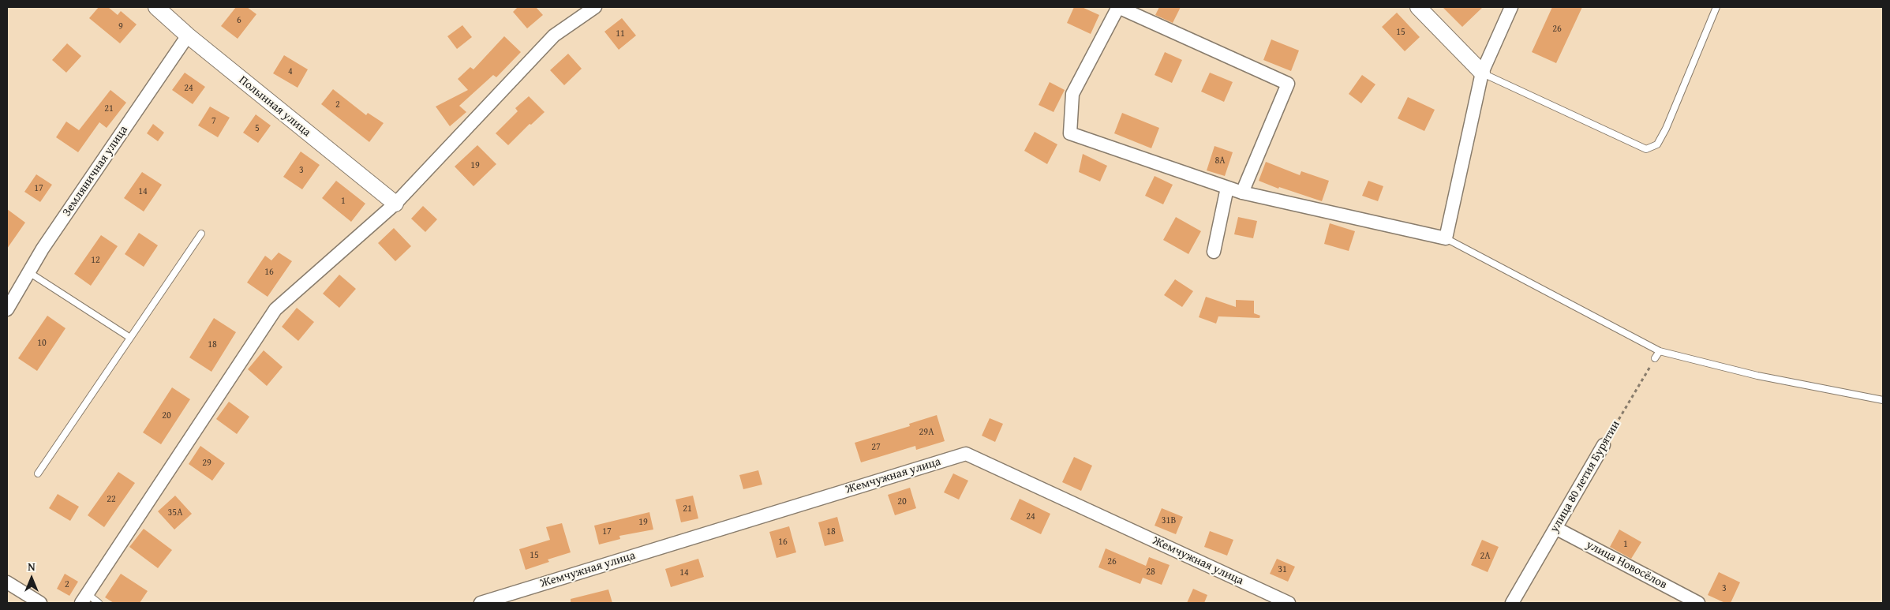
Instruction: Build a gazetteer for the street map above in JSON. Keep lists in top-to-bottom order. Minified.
{"streets":{"street":["Полынная улица","Земляничная улица","Жемчужная улица","улица 80 летия Бурятии","улица Новосёлов"]},"crossings":[["Полынная улица","Земляничная улица"],["улица 80 летия Бурятии","улица Новосёлов"]],"house_numbers":["6","9","26","15","11","4","24","2","21","7","5","8А","19","3","17","14","1","12","16","10","18","20","29А","27","29","22","20","21","35А","24","31В","19","17","18","16","1","15","2А","26","31","28","14","2","3"],"north":"top"}
